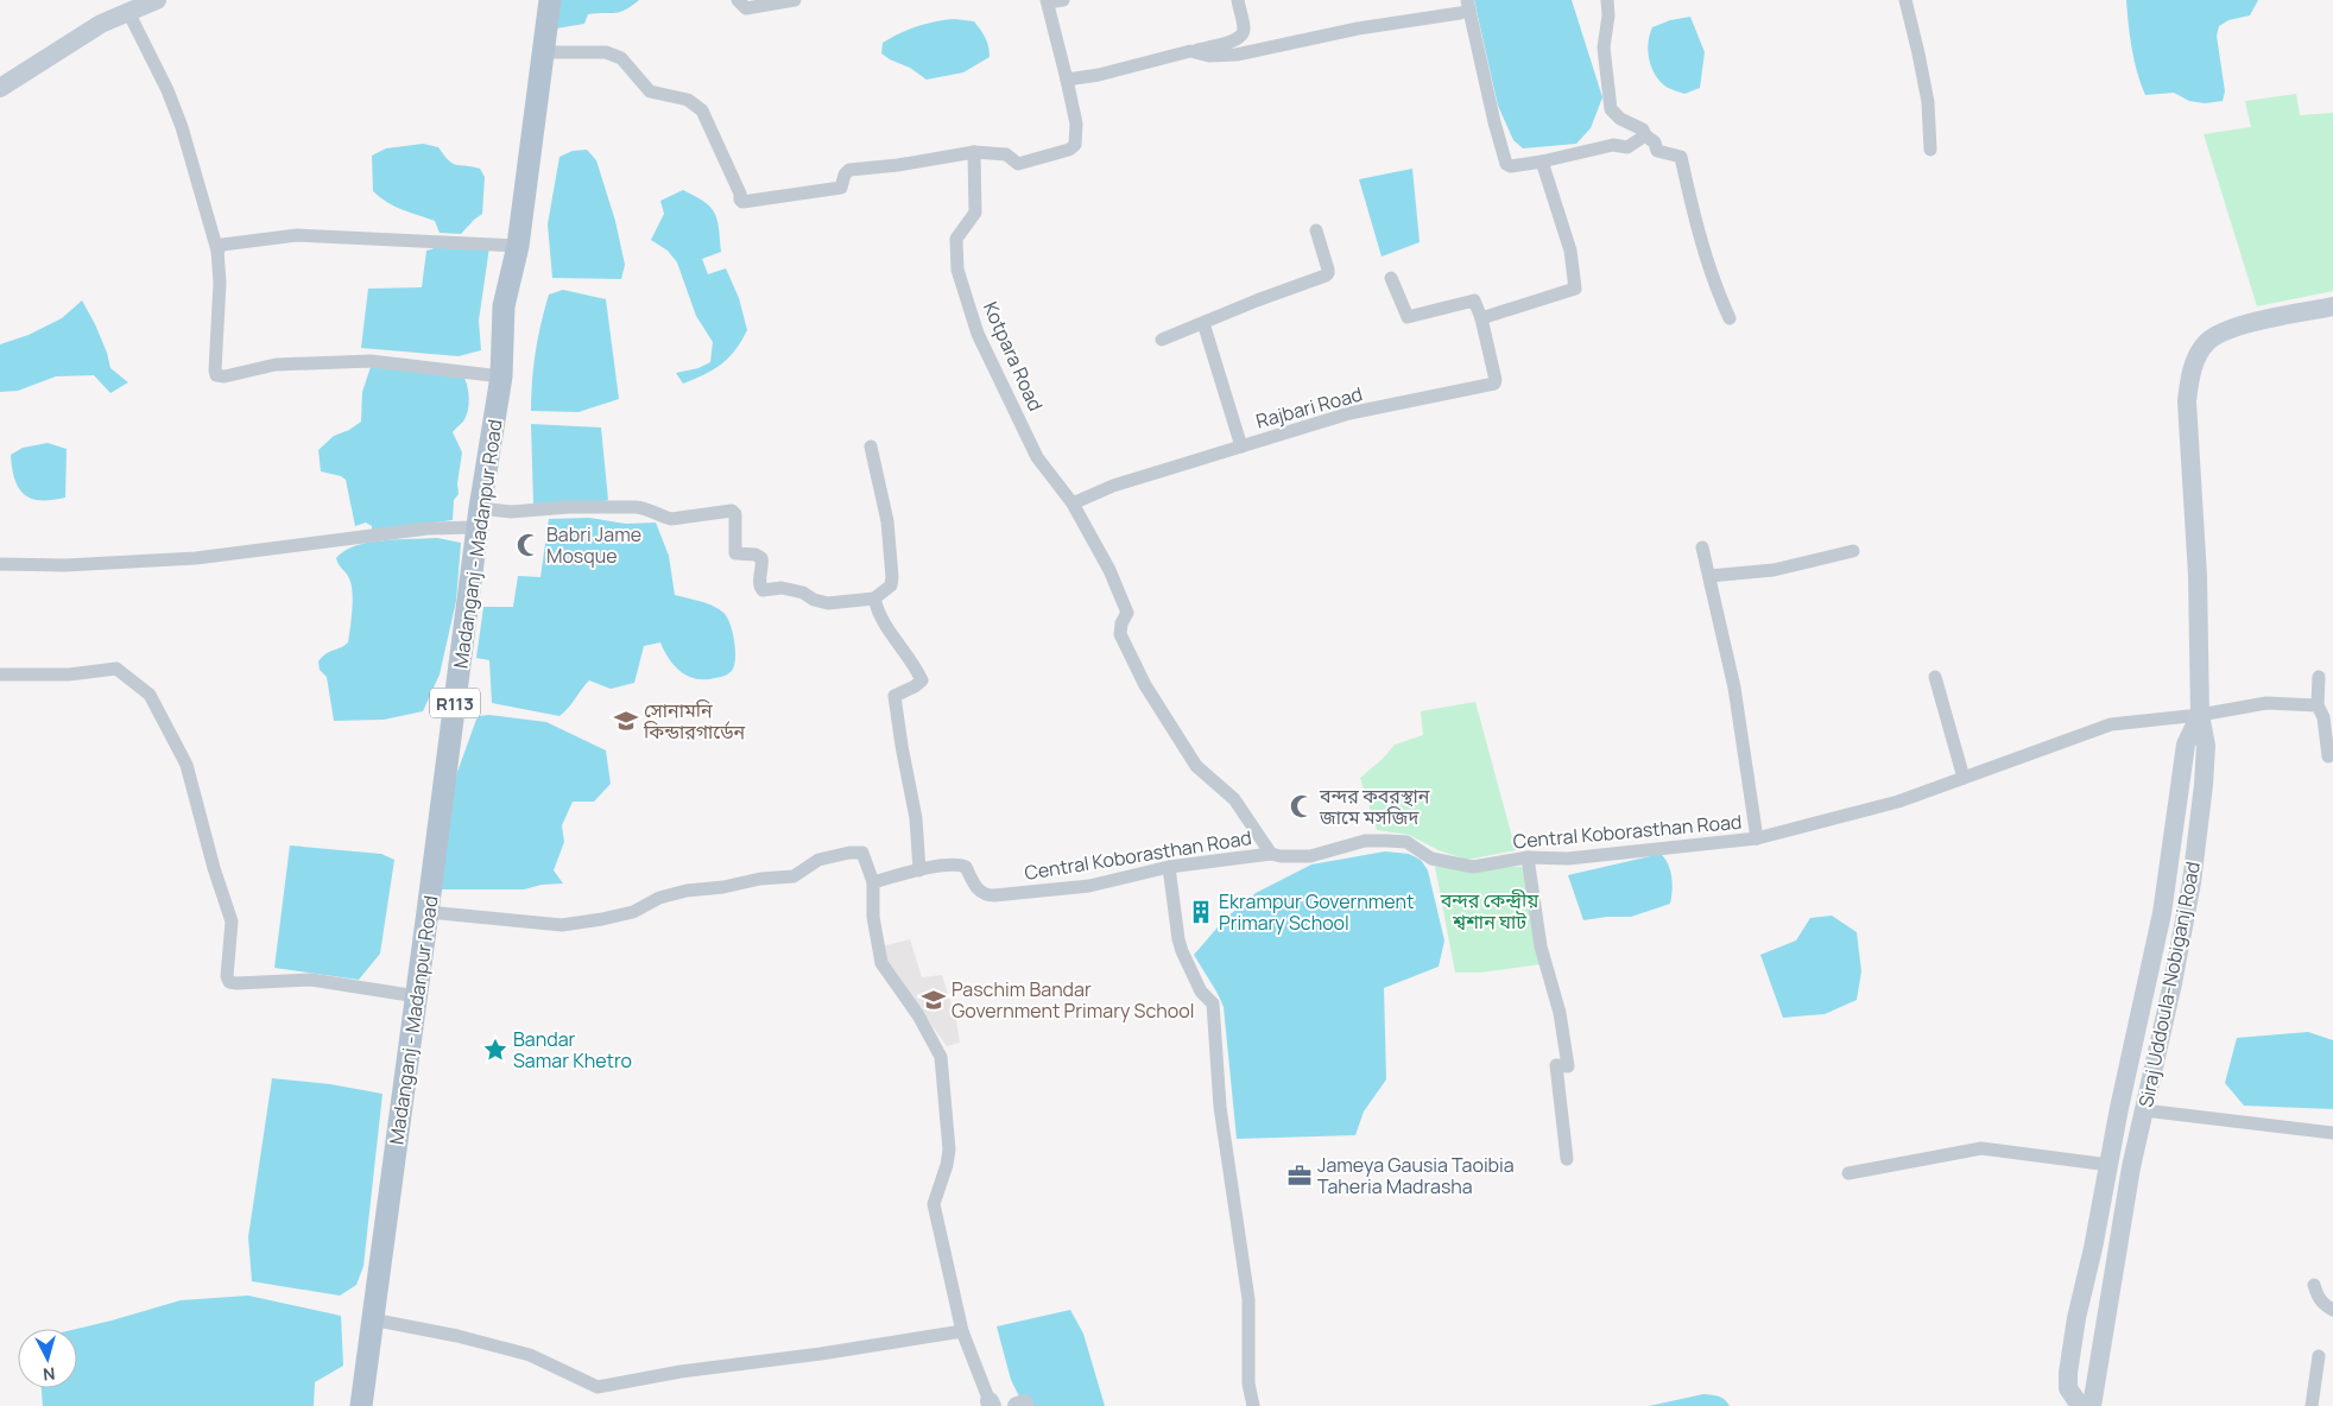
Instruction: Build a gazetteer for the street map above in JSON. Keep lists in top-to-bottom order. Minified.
{"streets":{"main road":["Madanganj - Madanpur Road","R113","Siraj Uddoula-Nobiganj Road"],"street":["Kotpara Road","Rajbari Road","Central Koborasthan Road"]},"crossings":[["Kotpara Road","Rajbari Road"],["Kotpara Road","Central Koborasthan Road"],["Central Koborasthan Road","Siraj Uddoula-Nobiganj Road"]],"parks":["বন্দর কেন্দ্রীয় শ্বশান ঘাট"],"places":{"mosque":["Babri Jame Mosque","বন্দর কবরস্থান জামে মসজিদ"],"school or university":["সোনামনি কিন্ডারগার্ডেন","Paschim Bandar Government Primary School"],"building":["Ekrampur Government Primary School"],"place":["Bandar Samar Khetro"],"office":["Jameya Gausia Taoibia Taheria Madrasha"]},"north":"bottom"}
